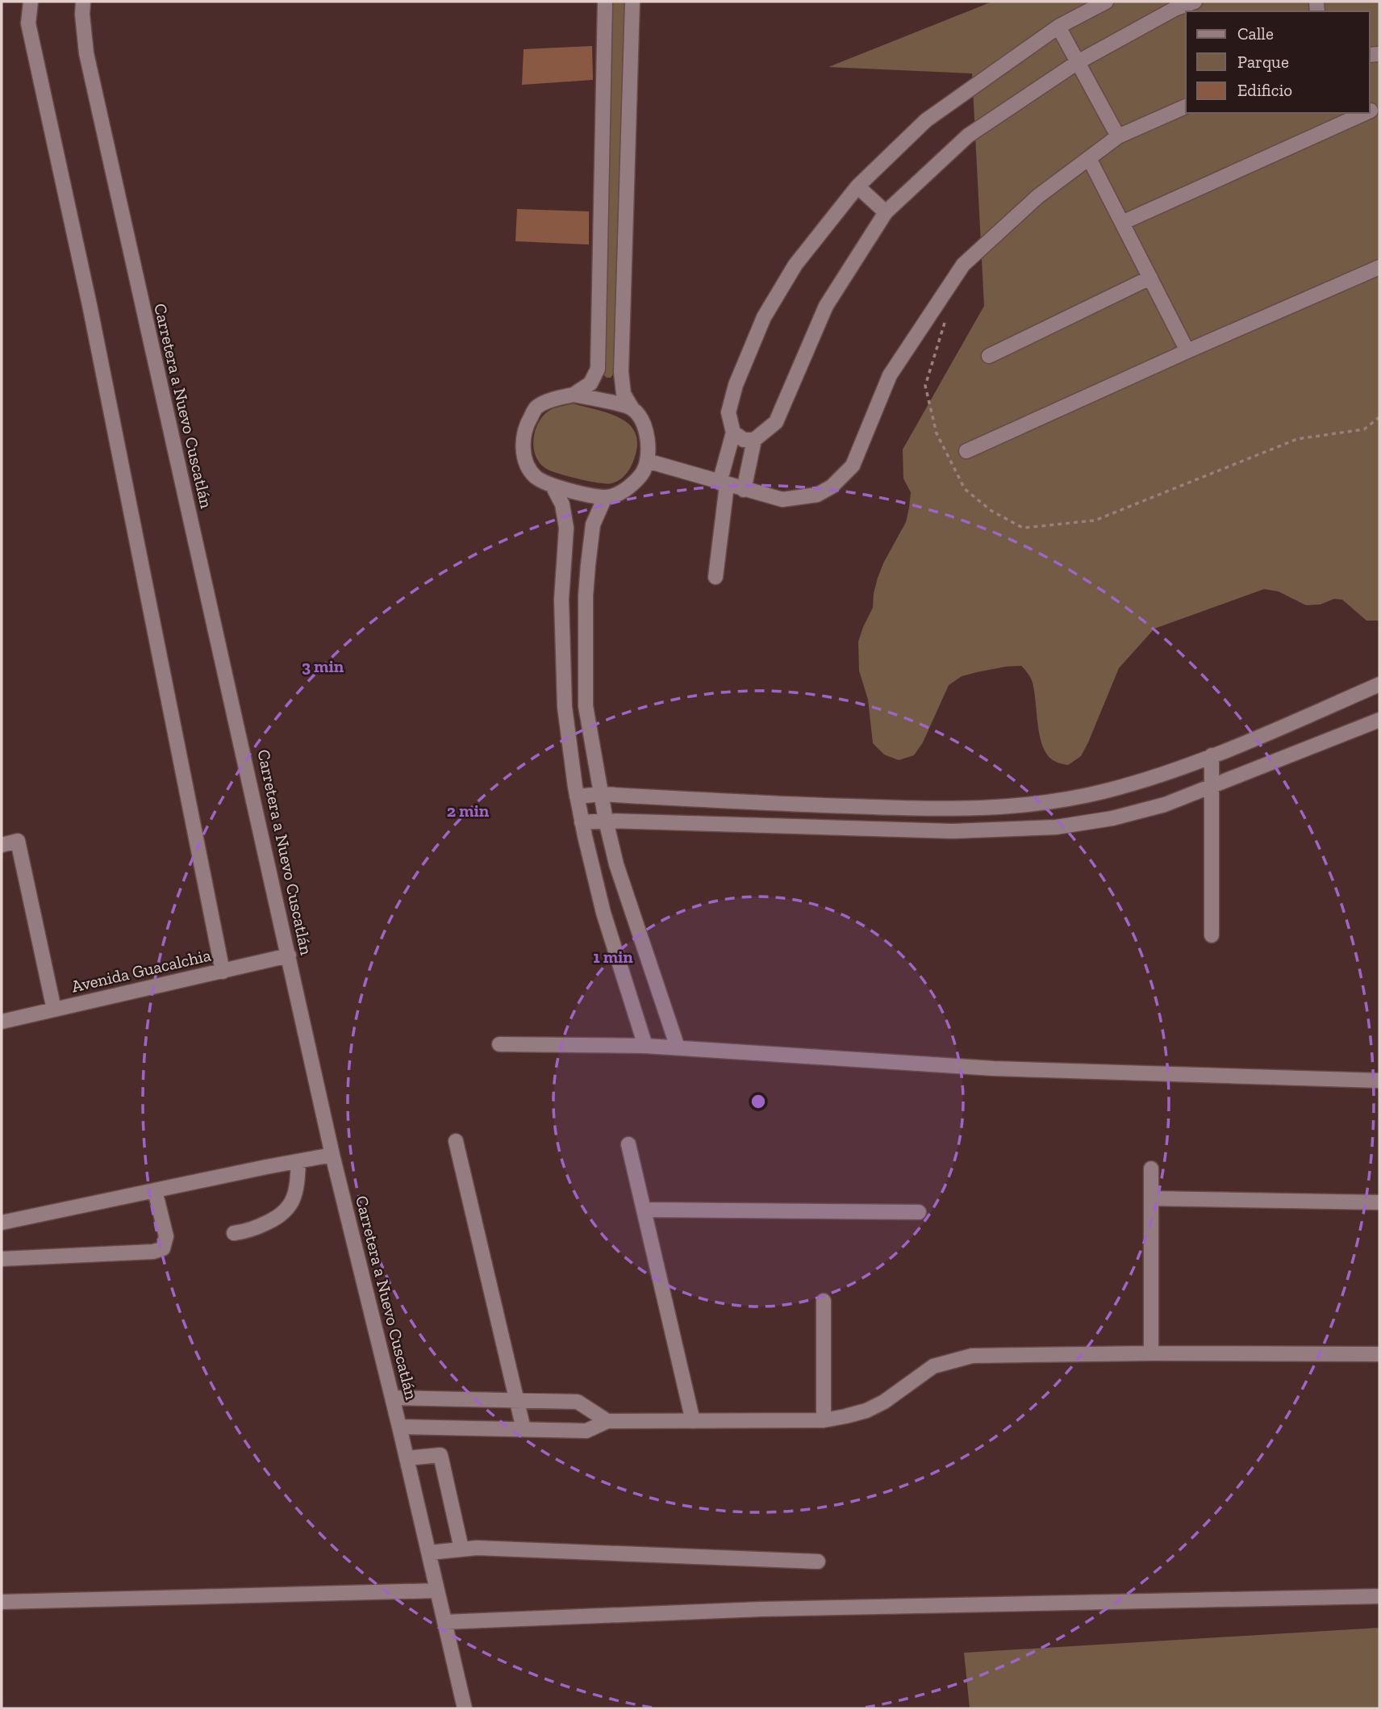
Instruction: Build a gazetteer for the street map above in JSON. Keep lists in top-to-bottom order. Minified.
{"streets":{"street":["Carretera a Nuevo Cuscatlán","Avenida Guacalchia"]},"crossings":[["Carretera a Nuevo Cuscatlán","Avenida Guacalchia"]],"legend":["Calle","Parque","Edificio"],"rings":["3 min","2 min","1 min"]}
